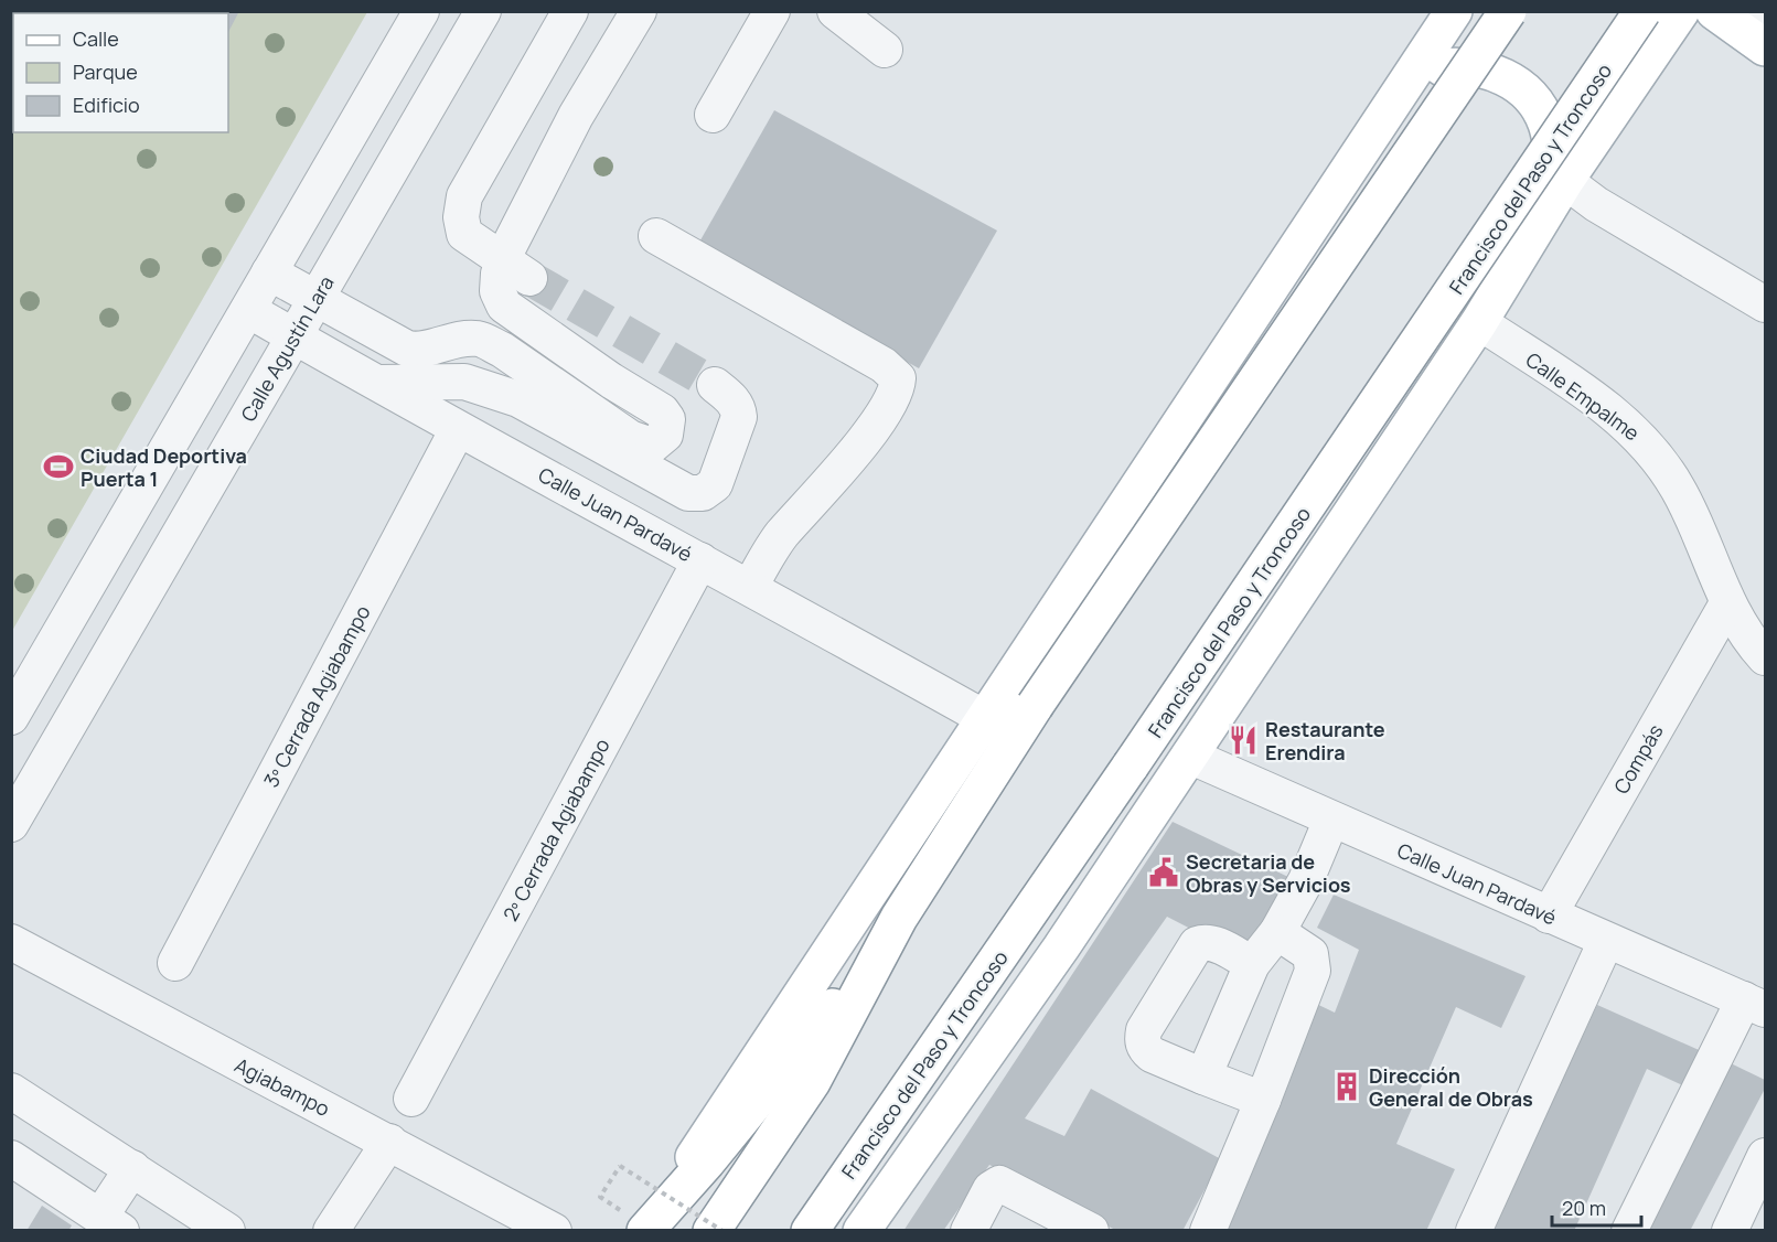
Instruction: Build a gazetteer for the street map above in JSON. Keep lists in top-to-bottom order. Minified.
{"streets":{"main road":["Francisco del Paso y Troncoso"],"street":["Calle Agustín Lara","Calle Empalme","Calle Juan Pardavé","3º Cerrada Agiabampo","Compás","2º Cerrada Agiabampo","Agiabampo"]},"crossings":[["Francisco del Paso y Troncoso","Calle Empalme"],["Francisco del Paso y Troncoso","Calle Juan Pardavé"],["Calle Agustín Lara","Calle Juan Pardavé"],["Calle Empalme","Compás"],["Calle Juan Pardavé","3º Cerrada Agiabampo"],["Calle Juan Pardavé","Compás"],["Calle Juan Pardavé","2º Cerrada Agiabampo"]],"places":{"sports":["Ciudad Deportiva Puerta 1"],"restaurant":["Restaurante Erendira"],"public building":["Secretaria de Obras y Servicios"],"building":["Dirección General de Obras"]},"legend":["Calle","Parque","Edificio"],"scale_bar":"20 m"}
